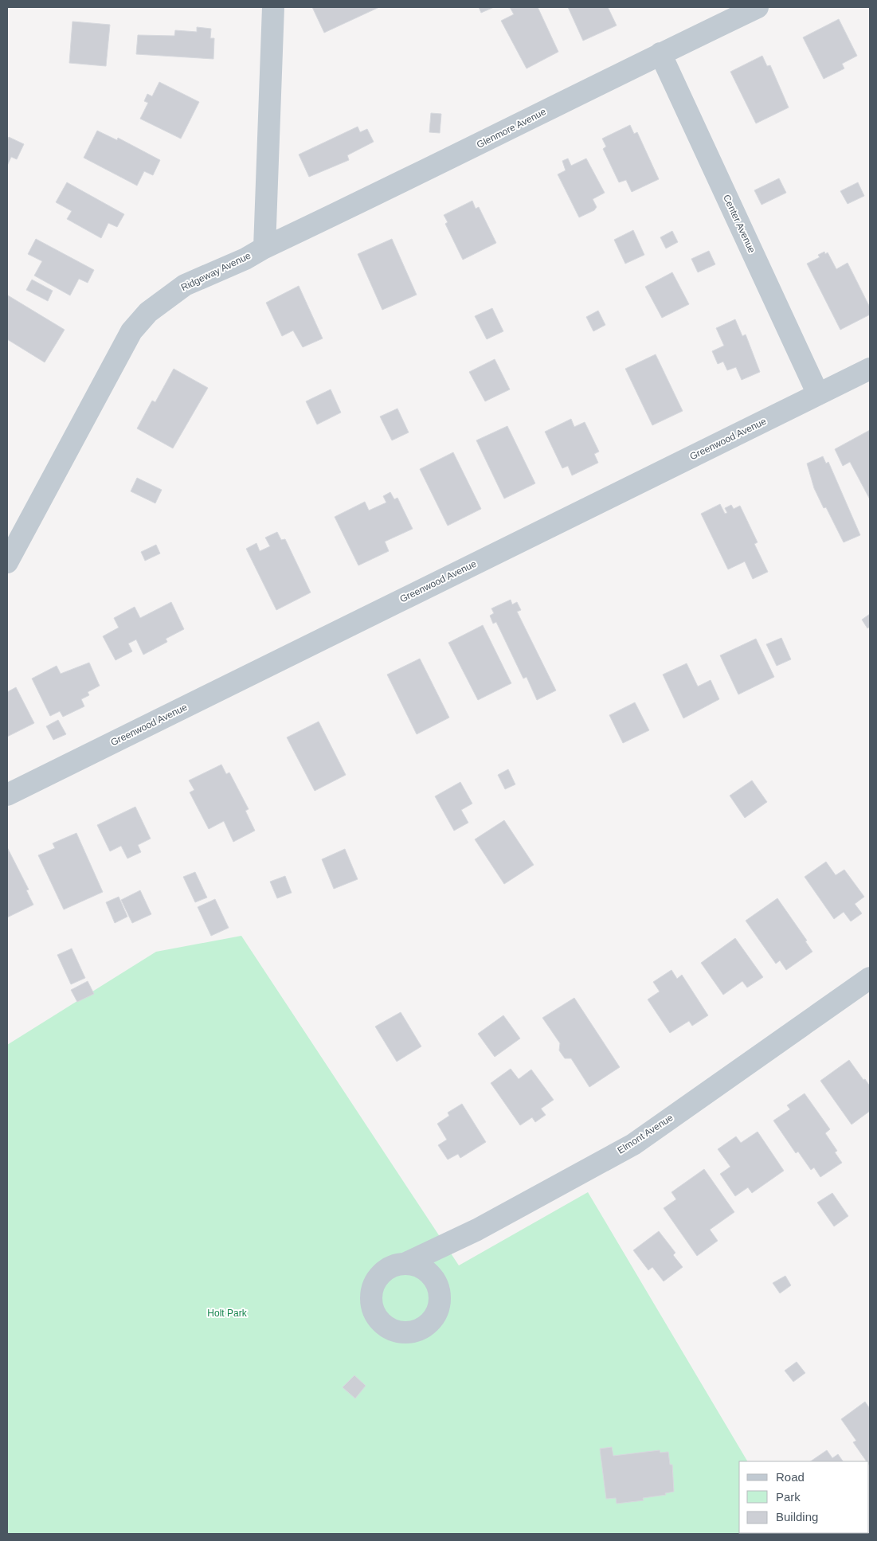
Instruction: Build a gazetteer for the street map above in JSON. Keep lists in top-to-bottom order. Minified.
{"streets":{"street":["Glenmore Avenue","Center Avenue","Ridgeway Avenue","Greenwood Avenue","Elmont Avenue"]},"crossings":[["Glenmore Avenue","Center Avenue"],["Glenmore Avenue","Ridgeway Avenue"],["Center Avenue","Greenwood Avenue"]],"parks":["Holt Park"],"legend":["Road","Park","Building"]}
